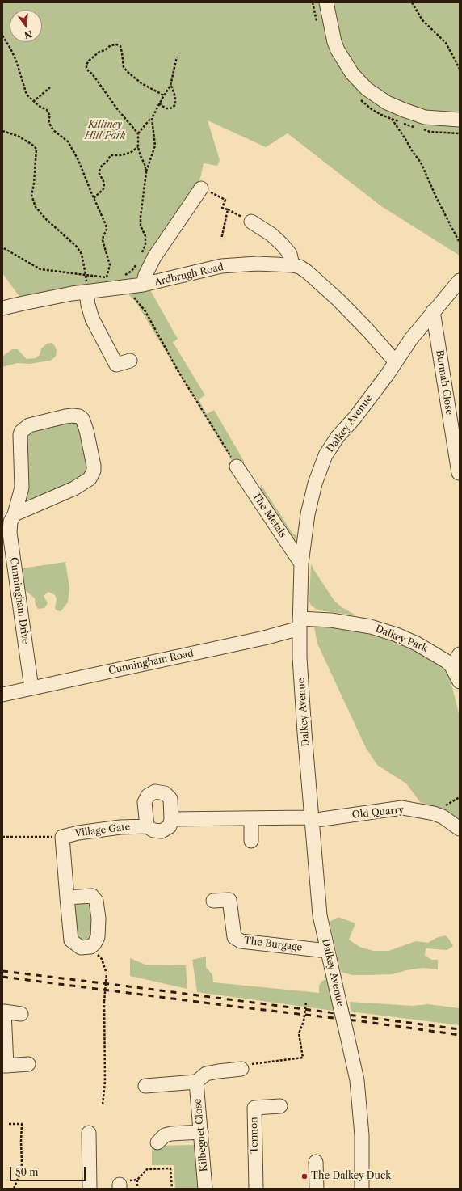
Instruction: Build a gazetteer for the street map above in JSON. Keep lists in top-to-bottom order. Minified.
{"streets":{"street":["Ardbrugh Road","Burmah Close","Dalkey Avenue","The Metals","Cunningham Drive","Dalkey Park","Cunningham Road","Old Quarry","Village Gate","The Burgage","Kilbegnet Close","Termon"]},"crossings":[["Ardbrugh Road","Dalkey Avenue"],["Burmah Close","Dalkey Avenue"],["Dalkey Avenue","The Metals"],["Dalkey Avenue","Dalkey Park"],["Dalkey Avenue","Cunningham Road"],["Dalkey Avenue","Old Quarry"],["Dalkey Avenue","The Burgage"],["Cunningham Drive","Cunningham Road"],["Dalkey Park","Cunningham Road"]],"parks":["Killiney Hill Park"],"places":["The Dalkey Duck"],"scale_bar":"50 m","north":"bottom"}
